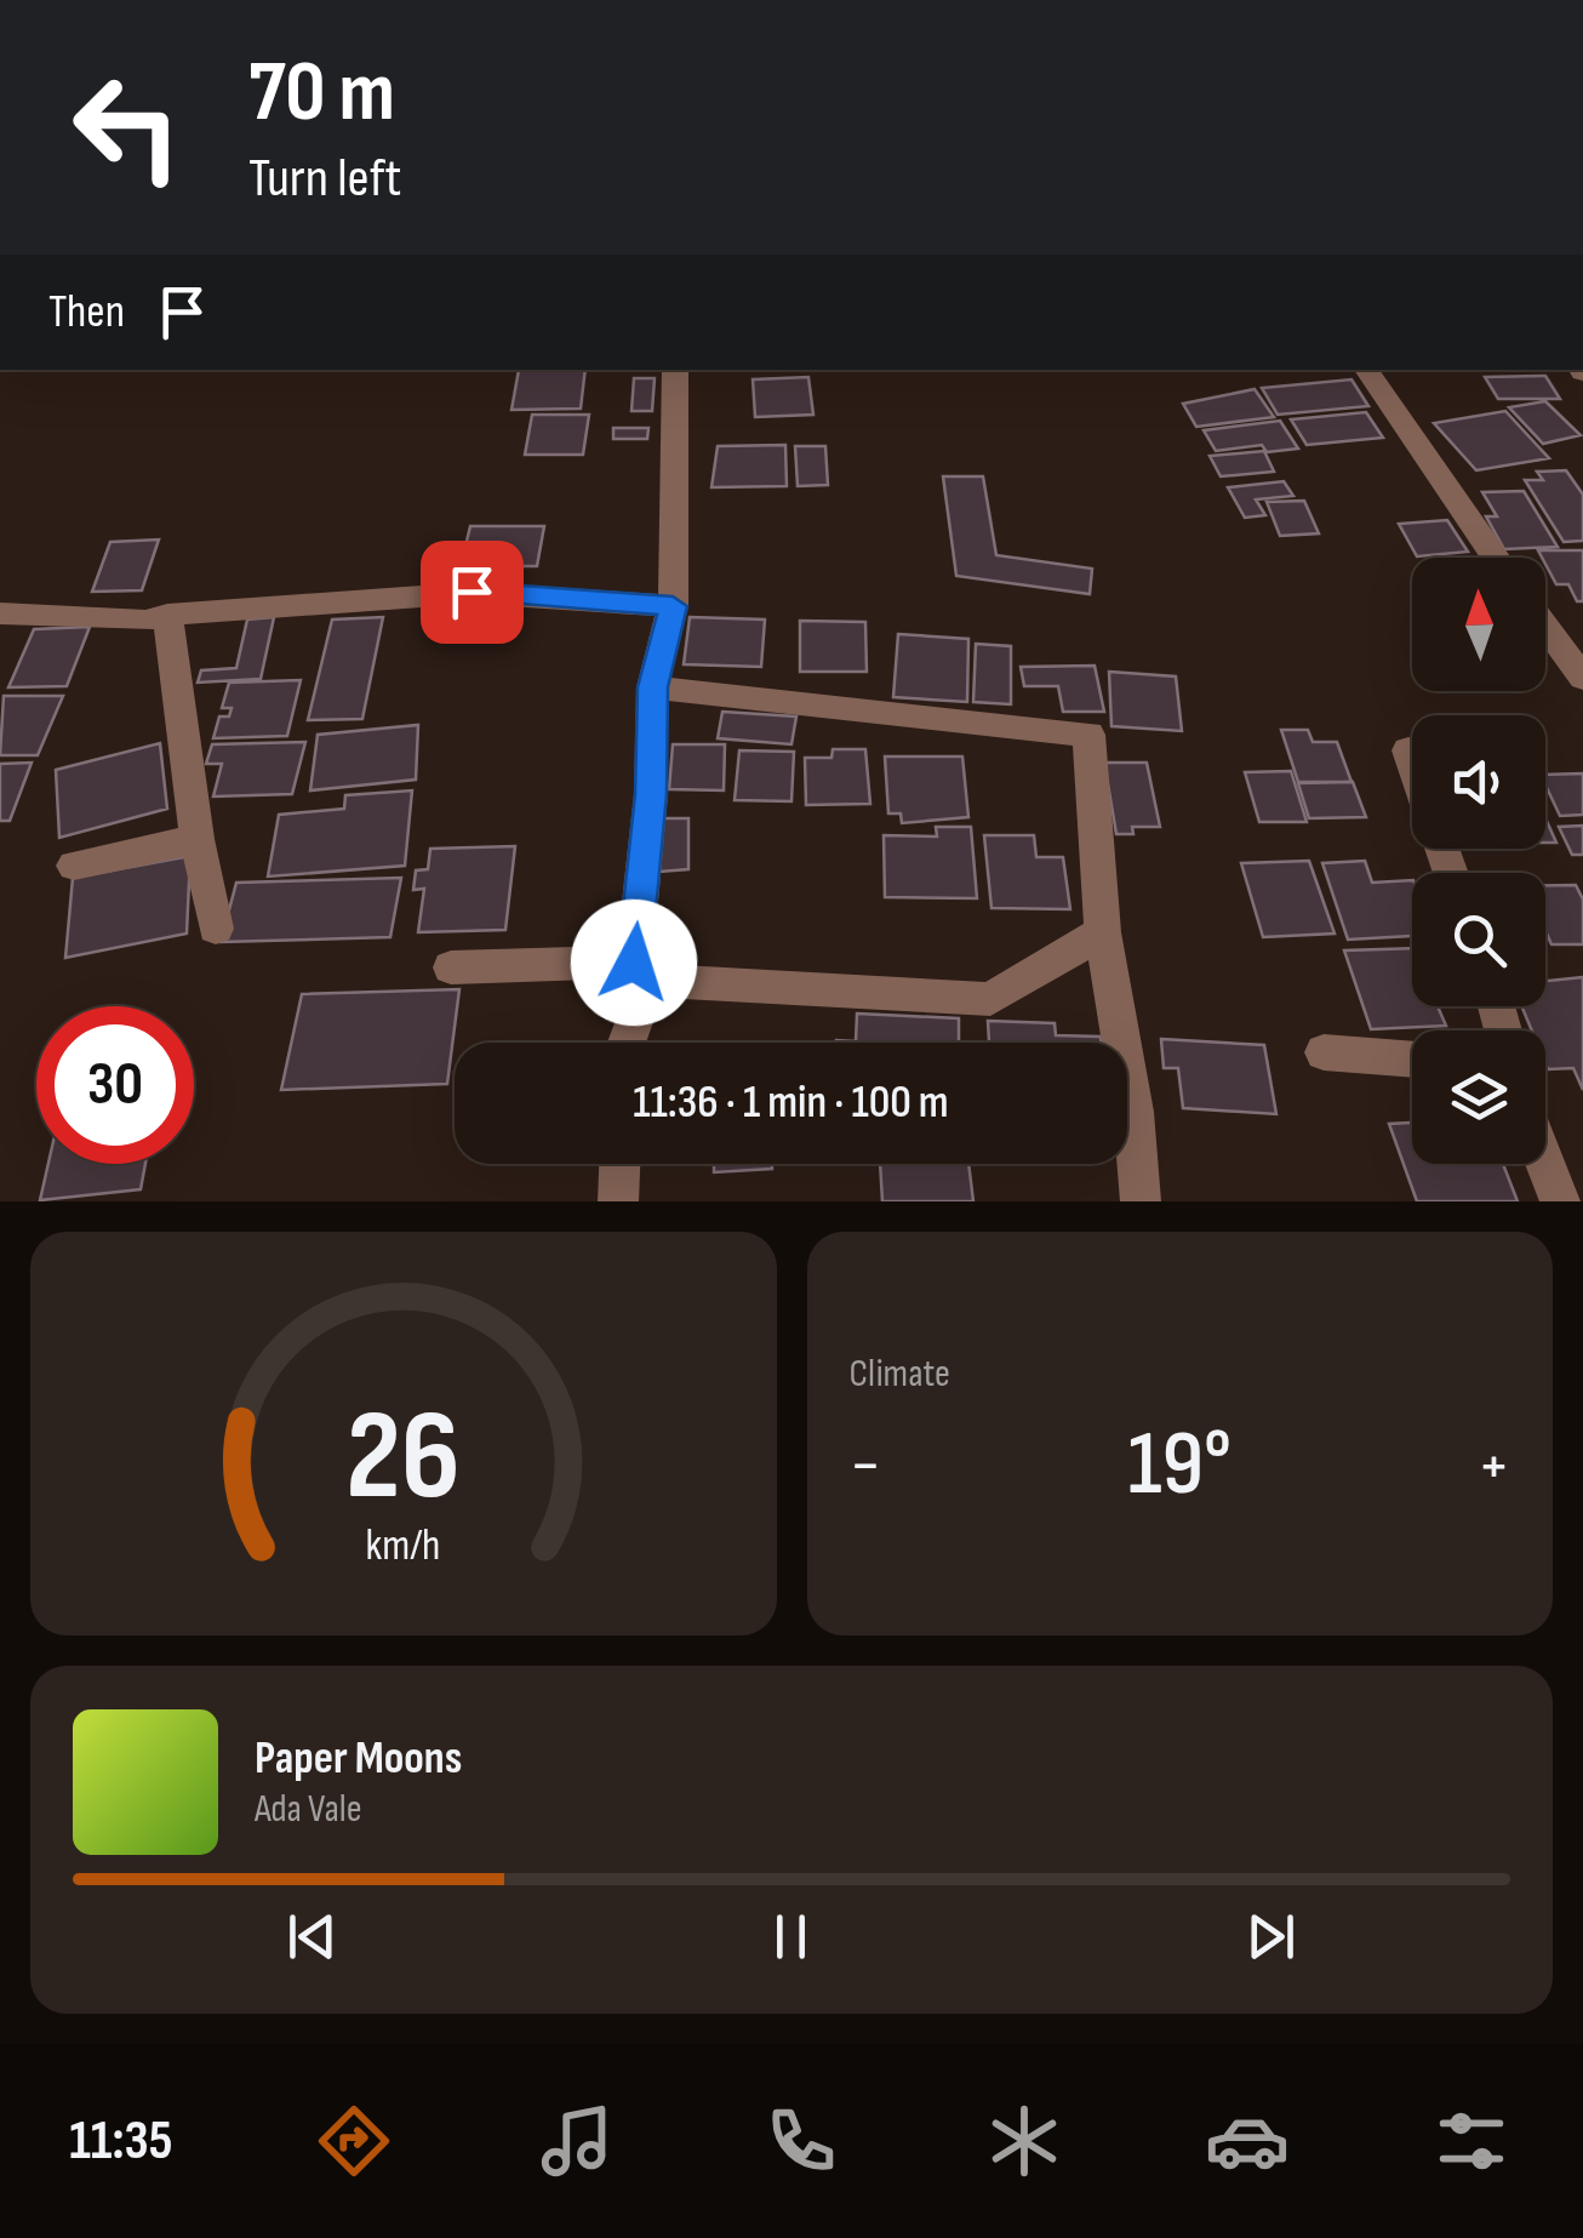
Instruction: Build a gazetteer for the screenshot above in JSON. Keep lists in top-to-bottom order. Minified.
{"north":"top","page":{"turn":["70 m","Turn left"],"then":"Then","limit":"30","trip":"11:36 · 1 min · 100 m","tile":"Climate","heat":["−","19°","+"],"song":["Paper Moons","Ada Vale"],"tabs":"11:35","gauge":["26","km/h"]}}
